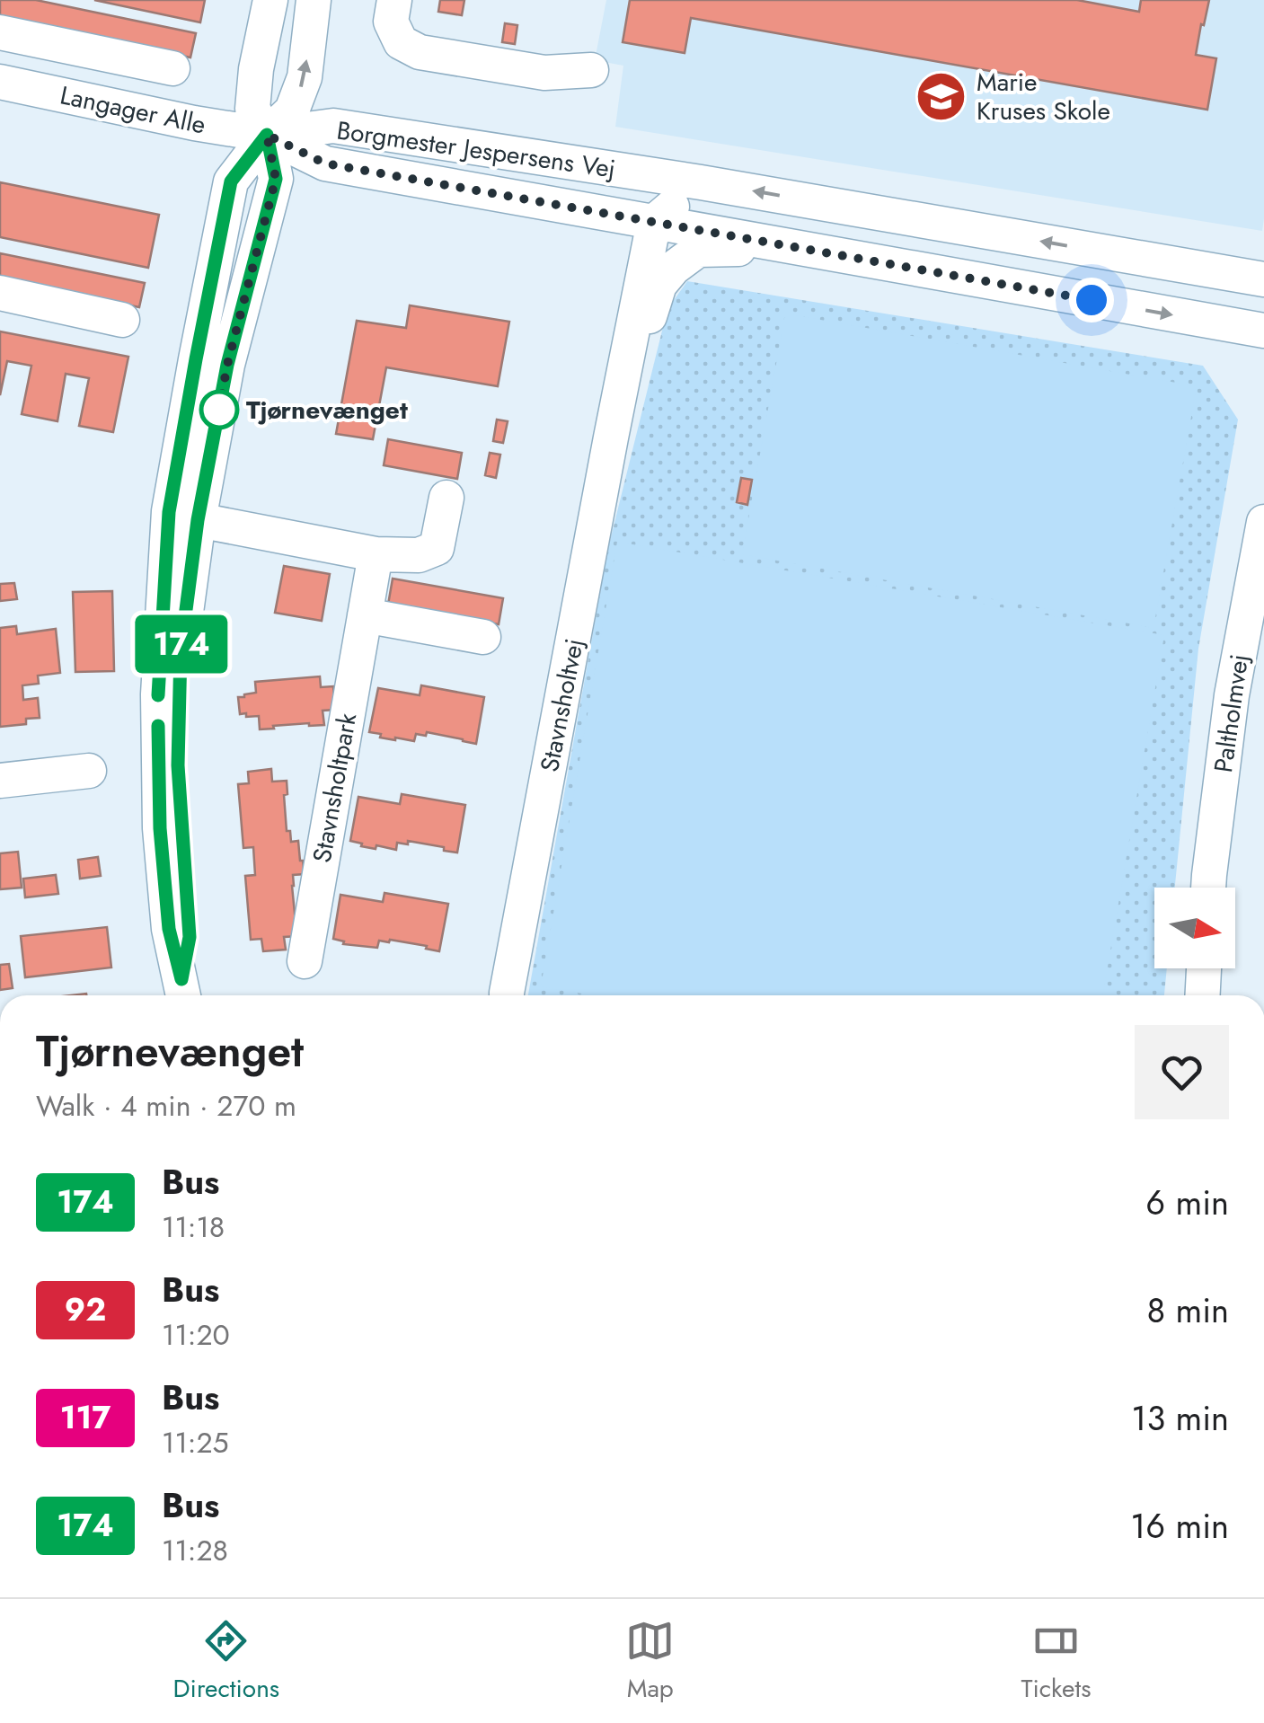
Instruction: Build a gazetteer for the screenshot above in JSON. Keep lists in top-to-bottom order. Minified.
{"streets":{"street":["Langager Alle","Borgmester Jespersens Vej","Stavnsholtvej","Paltholmvej","Stavnsholtpark"]},"crossings":[["Langager Alle","Borgmester Jespersens Vej"],["Borgmester Jespersens Vej","Stavnsholtvej"]],"places":{"school or university":["Marie Kruses Skole"],"other":["Tjørnevænget"]},"lines":["bus line 174"],"north":"right","page":{"on_map":"174","heading":["Tjørnevænget","Walk · 4 min · 270 m"],"list":[{"mark":"174","name":"Bus","note":"11:18","value":"6 min"},{"mark":"92","name":"Bus","note":"11:20","value":"8 min"},{"mark":"117","name":"Bus","note":"11:25","value":"13 min"},{"mark":"174","name":"Bus","note":"11:28","value":"16 min"}],"tabs":["Directions","Map","Tickets"]}}
